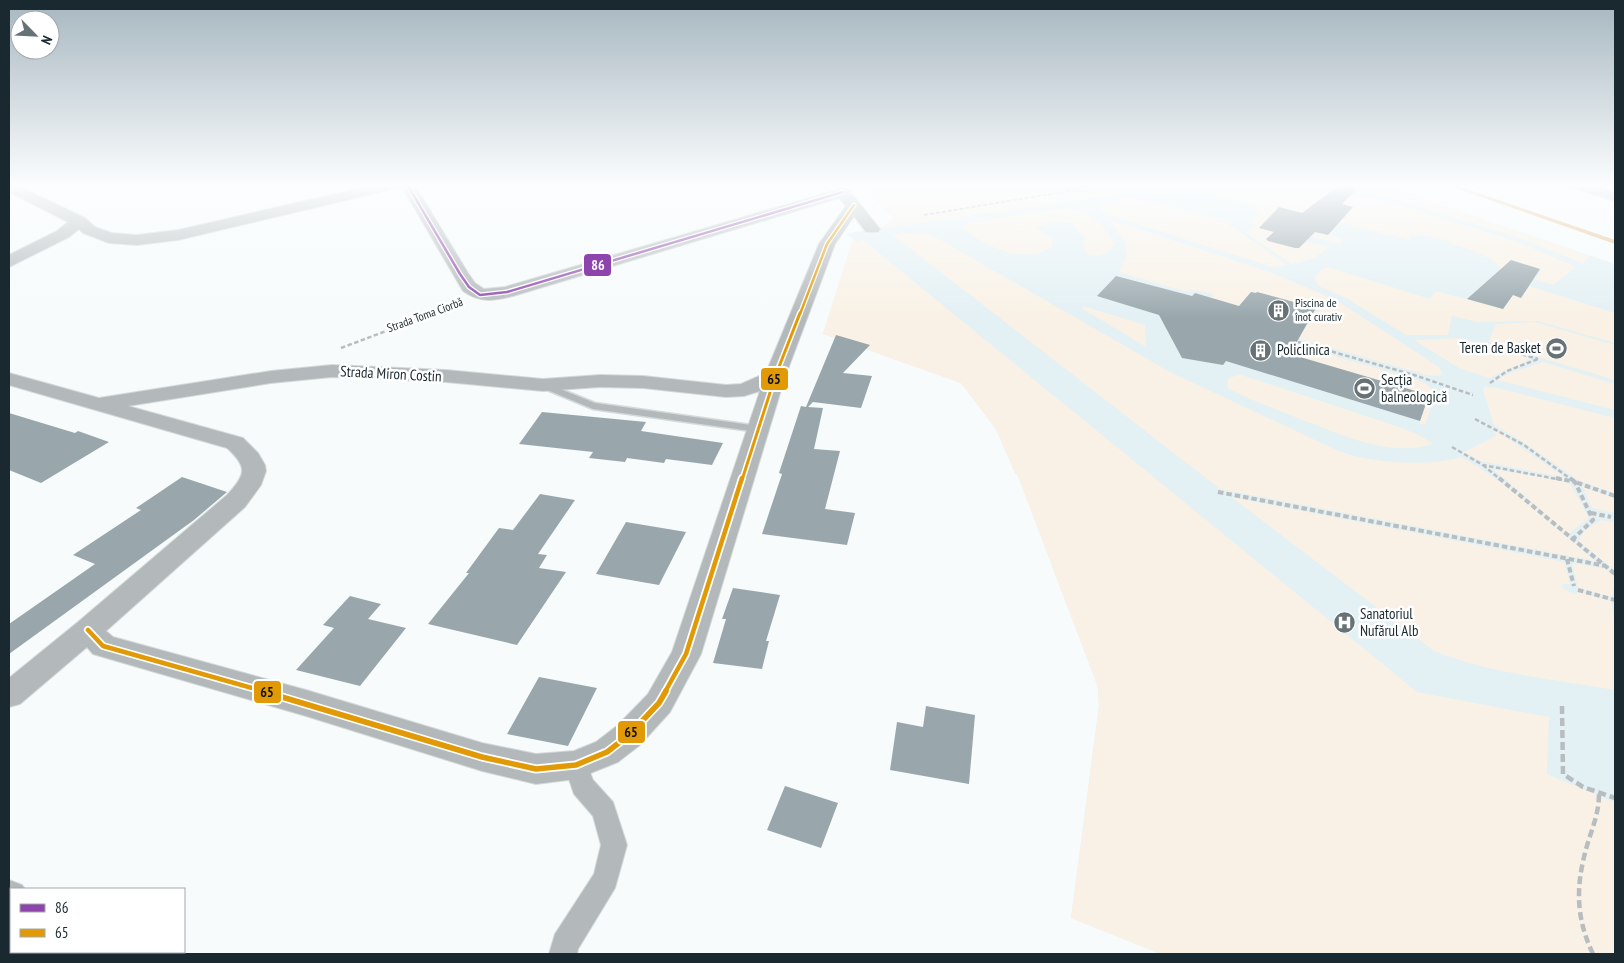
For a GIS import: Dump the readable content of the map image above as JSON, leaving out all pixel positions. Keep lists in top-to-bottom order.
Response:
{
  "streets": {
    "street": ["Strada Toma Ciorbă", "Strada Miron Costin"]
  },
  "places": {
    "building": ["Piscina de înot curativ", "Policlinica"],
    "sports": ["Teren de Basket", "Secția balneologică"],
    "hospital": ["Sanatoriul Nufărul Alb"]
  },
  "lines": ["transit line 86", "transit line 65"],
  "legend": ["86", "65"],
  "north": "bottom right"
}
